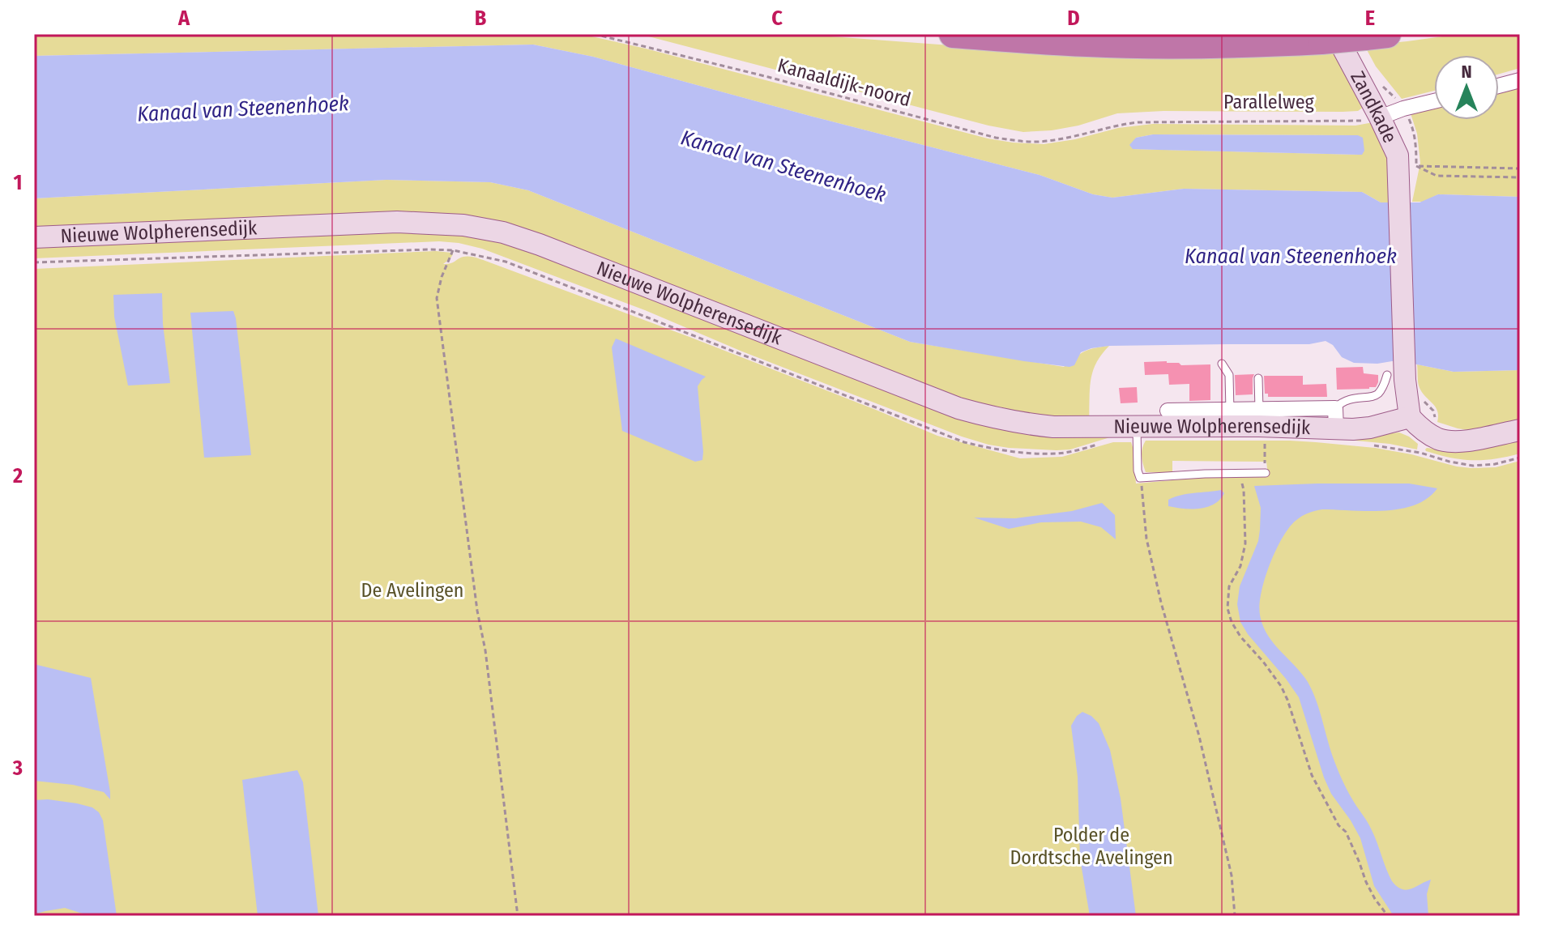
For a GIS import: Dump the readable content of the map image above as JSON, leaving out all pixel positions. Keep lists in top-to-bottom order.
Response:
{
  "streets": {
    "street": ["Zandkade", "Nieuwe Wolpherensedijk"],
    "path": ["Kanaaldijk-noord", "Parallelweg"]
  },
  "crossings": [
    ["Kanaaldijk-noord", "Parallelweg"],
    ["Parallelweg", "Zandkade"],
    ["Zandkade", "Nieuwe Wolpherensedijk"]
  ],
  "water": ["Kanaal van Steenenhoek"],
  "parks": ["De Avelingen", "Polder de Dordtsche Avelingen"],
  "north": "top",
  "grid": {
    "columns": [
      "A",
      "B",
      "C",
      "D",
      "E"
    ],
    "rows": ["1", "2", "3"]
  }
}
